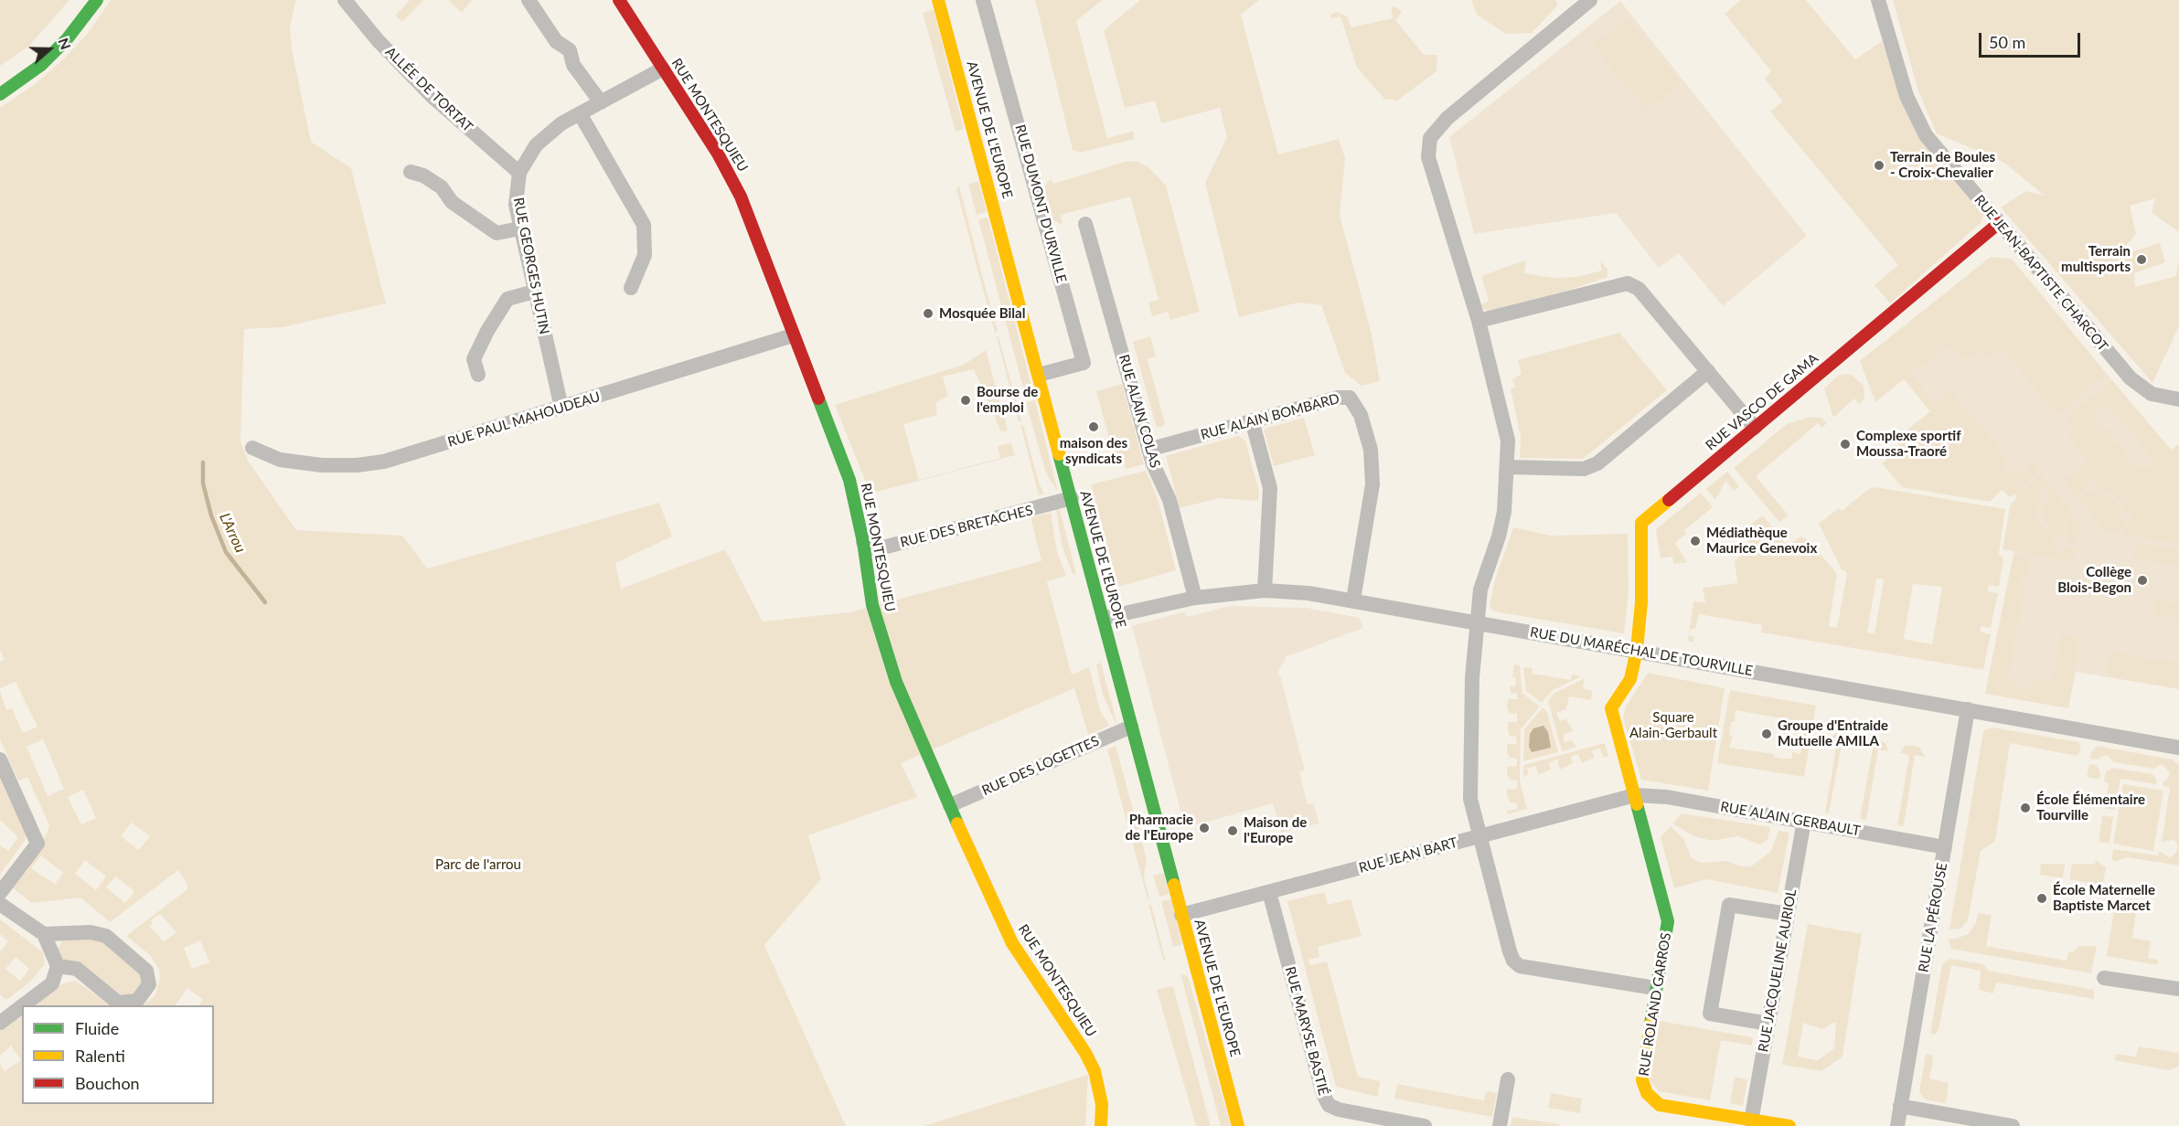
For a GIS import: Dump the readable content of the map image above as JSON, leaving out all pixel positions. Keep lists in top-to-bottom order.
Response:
{
  "streets": {
    "street": [
      "ALLÉE DE TORTAT",
      "RUE MONTESQUIEU",
      "AVENUE DE L'EUROPE",
      "RUE DUMONT D'URVILLE",
      "RUE GEORGES HUTIN",
      "RUE JEAN-BAPTISTE CHARCOT",
      "RUE VASCO DE GAMA",
      "RUE ALAIN COLAS",
      "RUE ALAIN BOMBARD",
      "RUE PAUL MAHOUDEAU",
      "RUE DES BRETACHES",
      "RUE DU MARÉCHAL DE TOURVILLE",
      "RUE DES LOGETTES",
      "RUE ALAIN GERBAULT",
      "RUE JEAN BART",
      "RUE LA PÉROUSE",
      "RUE JACQUELINE AURIOL",
      "RUE ROLAND GARROS",
      "RUE MARYSE BASTIÉ"
    ]
  },
  "crossings": [
    ["ALLÉE DE TORTAT", "RUE GEORGES HUTIN"],
    ["RUE MONTESQUIEU", "RUE GEORGES HUTIN"],
    ["RUE MONTESQUIEU", "RUE PAUL MAHOUDEAU"],
    ["RUE MONTESQUIEU", "RUE DES BRETACHES"],
    ["RUE MONTESQUIEU", "RUE DES LOGETTES"],
    ["AVENUE DE L'EUROPE", "RUE DUMONT D'URVILLE"],
    ["AVENUE DE L'EUROPE", "RUE DES BRETACHES"],
    ["AVENUE DE L'EUROPE", "RUE DU MARÉCHAL DE TOURVILLE"],
    ["AVENUE DE L'EUROPE", "RUE DES LOGETTES"],
    ["AVENUE DE L'EUROPE", "RUE JEAN BART"],
    ["RUE GEORGES HUTIN", "RUE PAUL MAHOUDEAU"],
    ["RUE JEAN-BAPTISTE CHARCOT", "RUE VASCO DE GAMA"],
    ["RUE VASCO DE GAMA", "RUE DU MARÉCHAL DE TOURVILLE"],
    ["RUE VASCO DE GAMA", "RUE ROLAND GARROS"],
    ["RUE ALAIN COLAS", "RUE ALAIN BOMBARD"],
    ["RUE ALAIN COLAS", "RUE DU MARÉCHAL DE TOURVILLE"],
    ["RUE ALAIN BOMBARD", "RUE DU MARÉCHAL DE TOURVILLE"],
    ["RUE DU MARÉCHAL DE TOURVILLE", "RUE LA PÉROUSE"],
    ["RUE DU MARÉCHAL DE TOURVILLE", "RUE ROLAND GARROS"],
    ["RUE ALAIN GERBAULT", "RUE JEAN BART"],
    ["RUE ALAIN GERBAULT", "RUE LA PÉROUSE"],
    ["RUE ALAIN GERBAULT", "RUE JACQUELINE AURIOL"],
    ["RUE ALAIN GERBAULT", "RUE ROLAND GARROS"],
    ["RUE JEAN BART", "RUE ROLAND GARROS"],
    ["RUE JEAN BART", "RUE MARYSE BASTIÉ"],
    ["RUE JACQUELINE AURIOL", "RUE ROLAND GARROS"]
  ],
  "water": ["L'Arrou"],
  "parks": ["Square Alain-Gerbault", "Parc de l'arrou"],
  "places": [
    "Terrain de Boules - Croix-Chevalier",
    "Terrain multisports",
    "Mosquée Bilal",
    "Bourse de l'emploi",
    "maison des syndicats",
    "Complexe sportif Moussa-Traoré",
    "Médiathèque Maurice Genevoix",
    "Collège Blois-Begon",
    "Groupe d'Entraide Mutuelle AMILA",
    "École Élémentaire Tourville",
    "Pharmacie de l'Europe",
    "Maison de l'Europe",
    "École Maternelle Baptiste Marcet"
  ],
  "legend": ["Fluide", "Ralenti", "Bouchon"],
  "scale_bar": "50 m",
  "north": "right"
}
